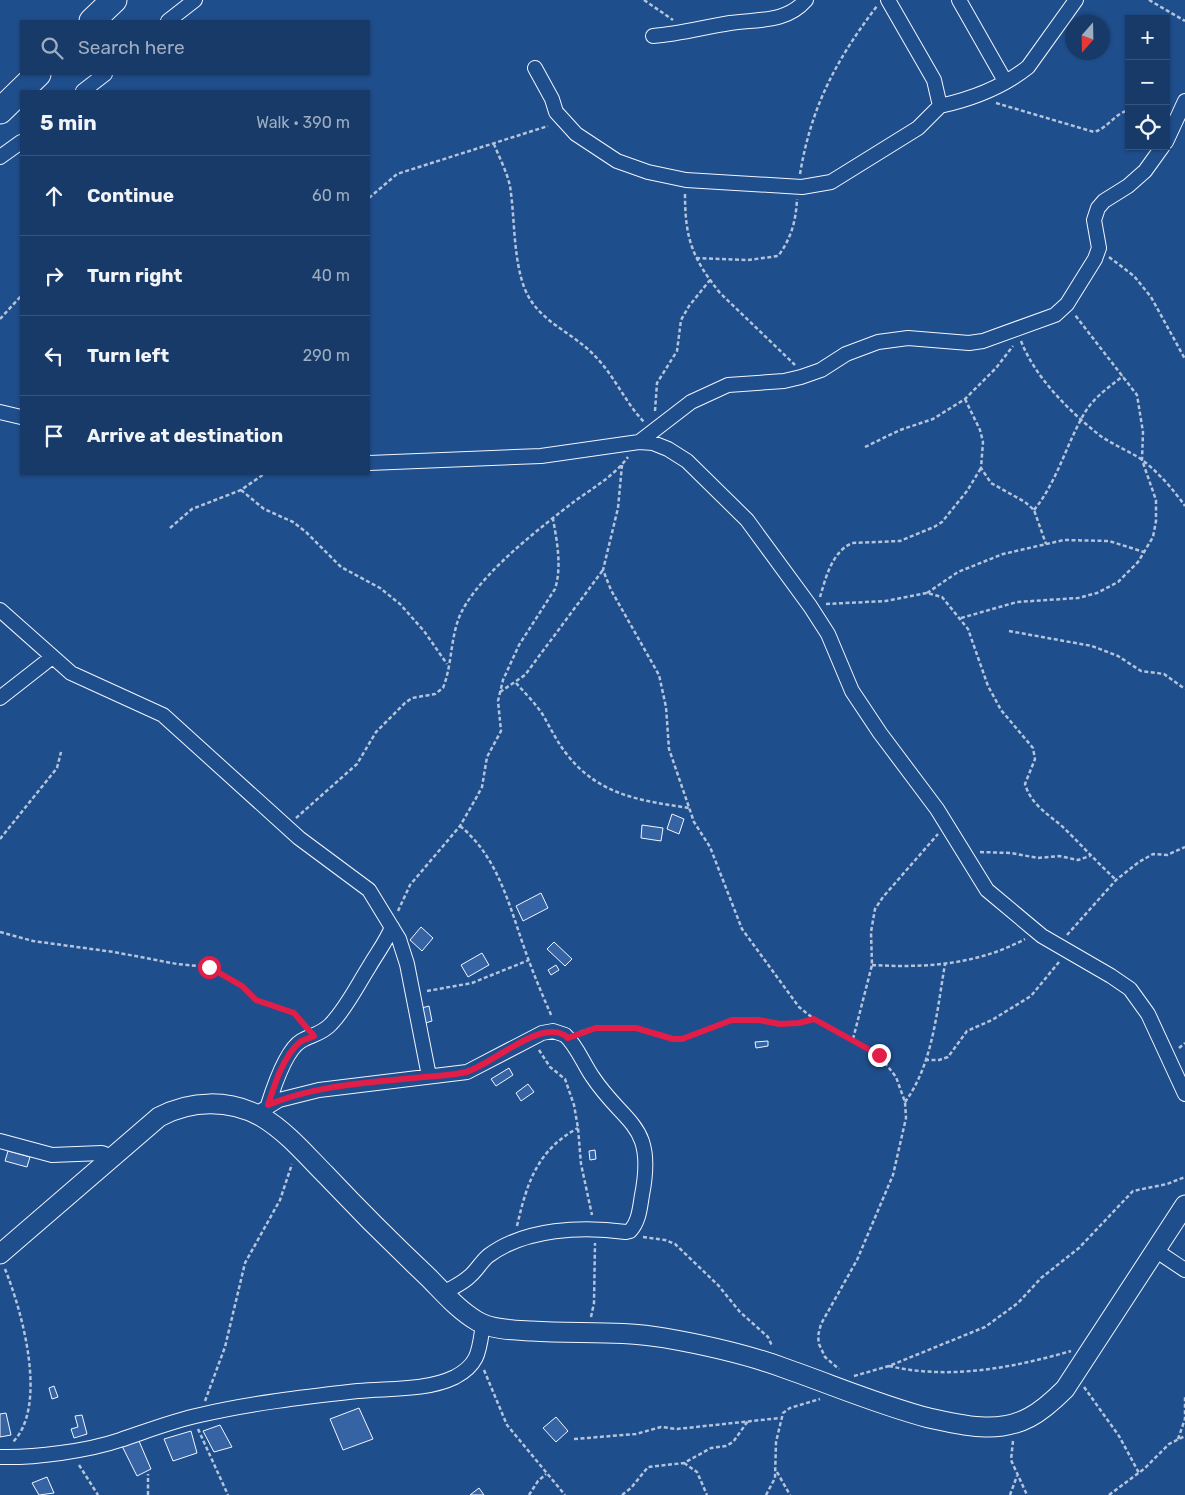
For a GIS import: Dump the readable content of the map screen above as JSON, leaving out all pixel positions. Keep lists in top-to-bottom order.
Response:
{
  "north": "bottom",
  "page": {
    "map_buttons": ["+", "−"],
    "search": "Search here",
    "heading": ["5 min", "Walk · 390 m"],
    "list": [
      ["Continue", "60 m"],
      ["Turn right", "40 m"],
      ["Turn left", "290 m"],
      "Arrive at destination"
    ]
  }
}
